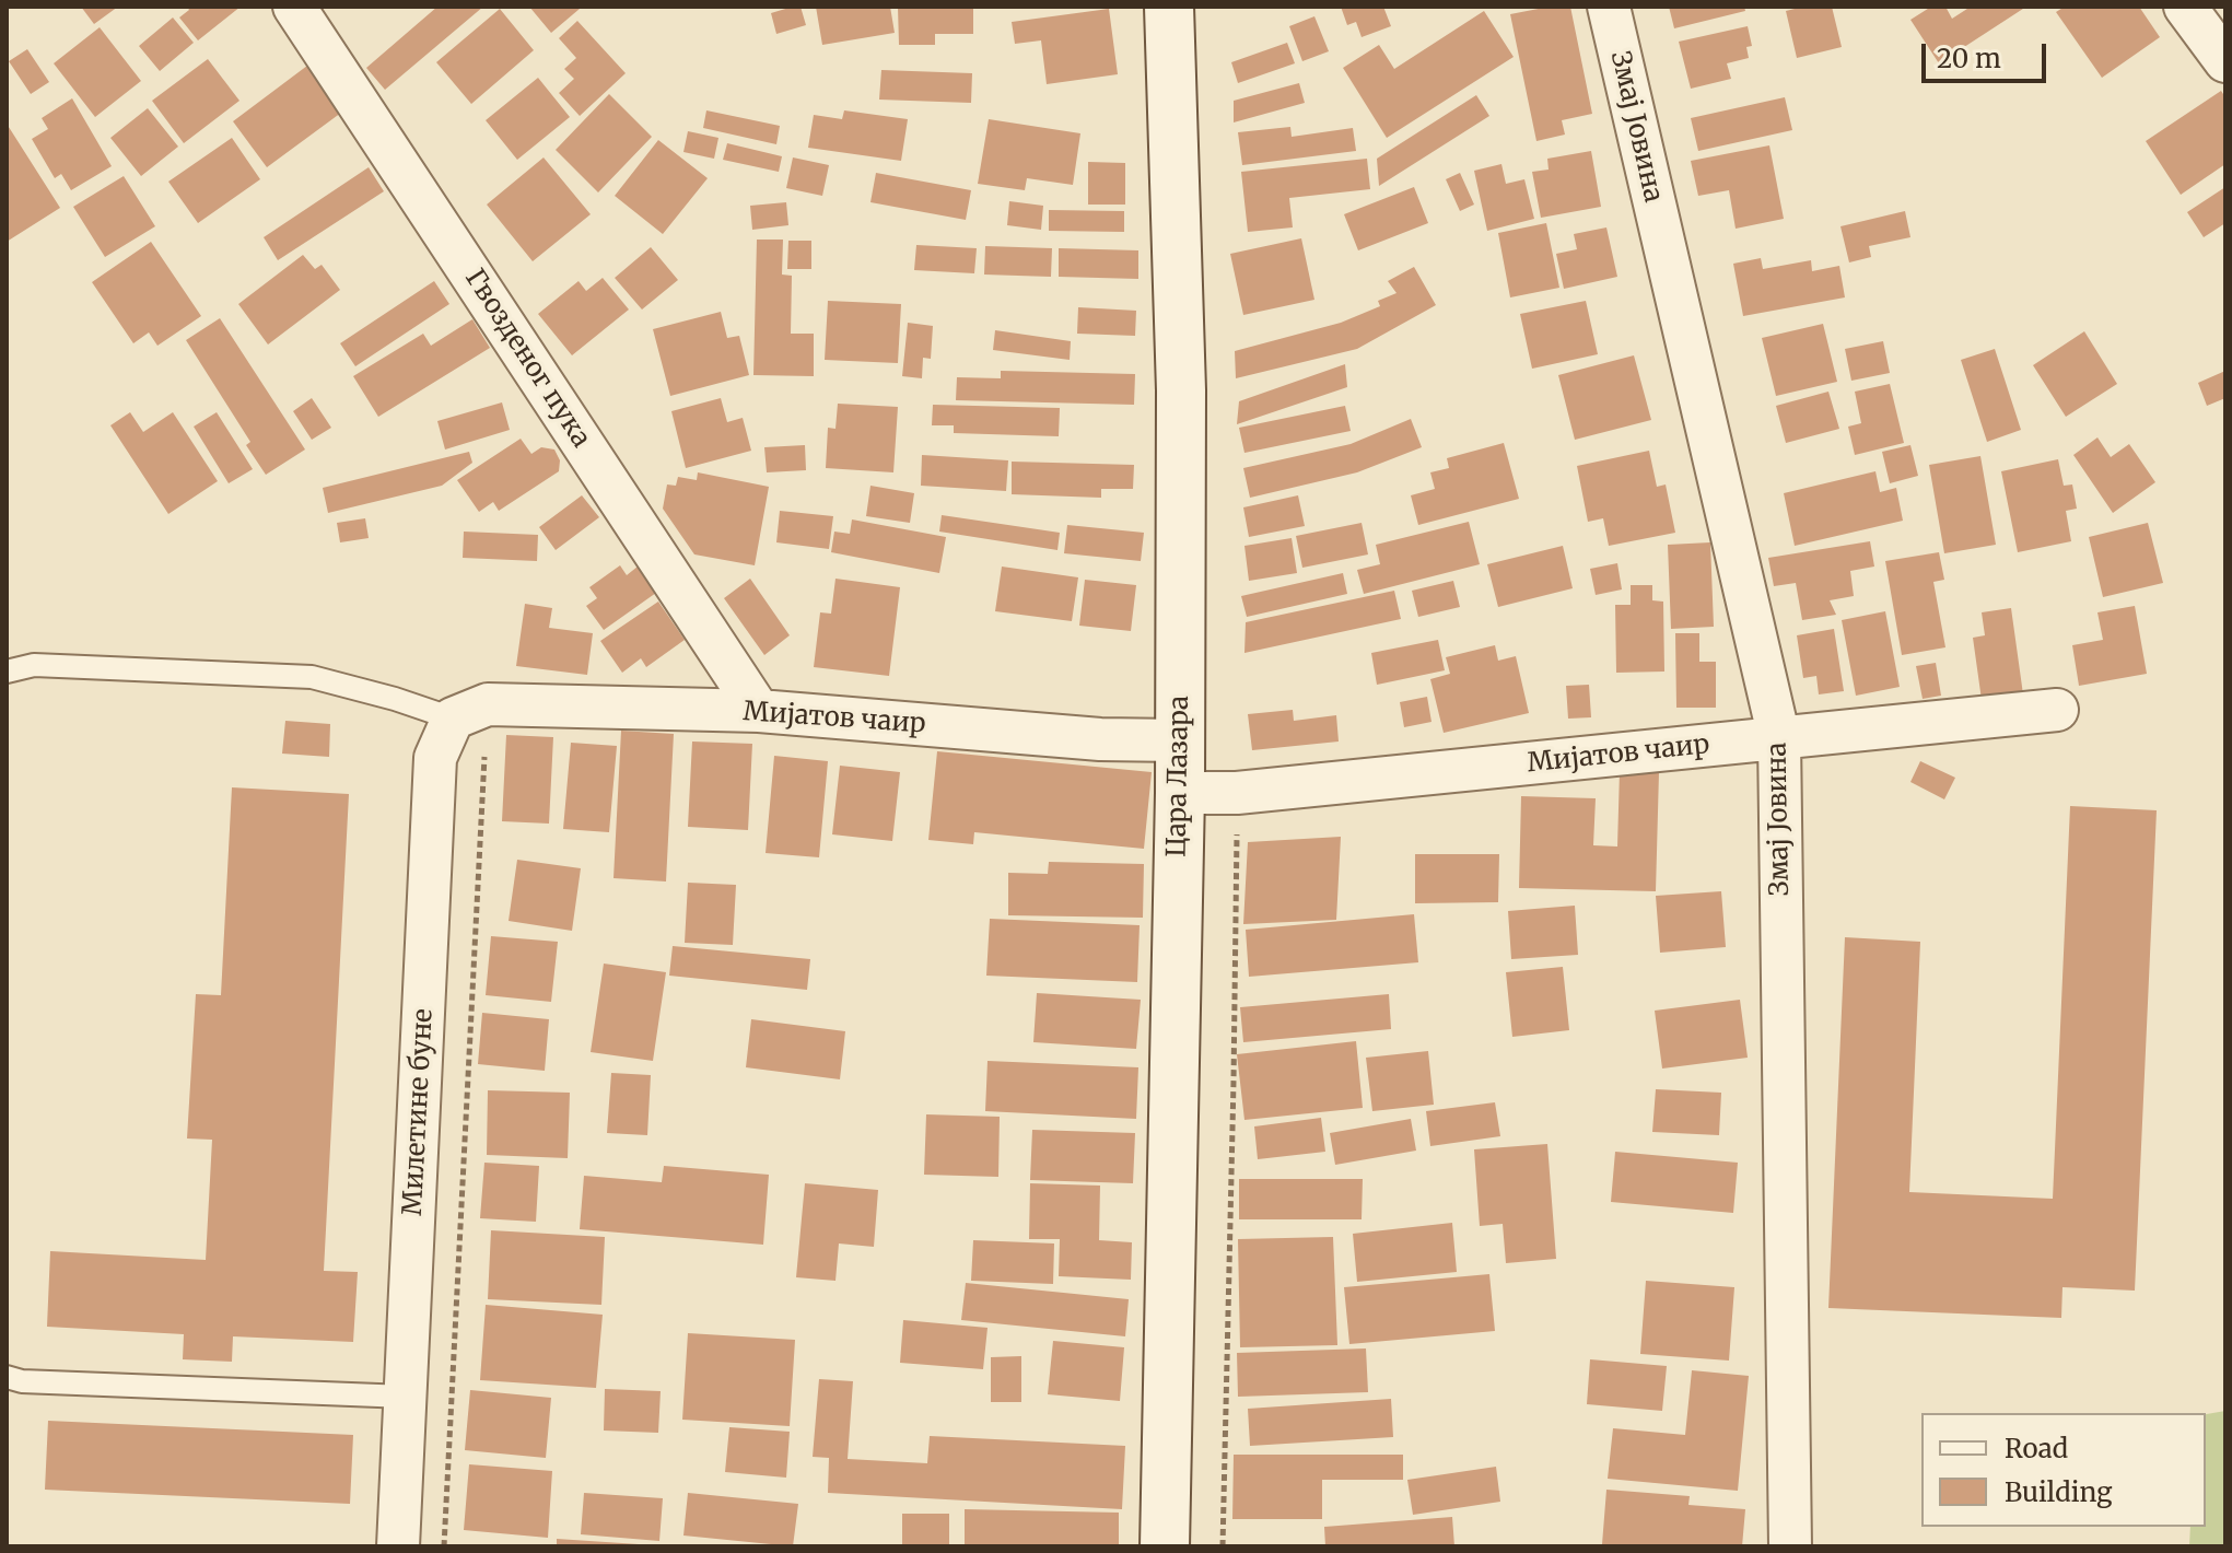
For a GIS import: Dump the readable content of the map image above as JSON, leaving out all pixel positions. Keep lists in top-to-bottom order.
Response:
{
  "streets": {
    "main road": ["Цара Лазара"],
    "street": [
      "Змај Јовина",
      "Гвозденог пука",
      "Мијатов чаир",
      "Милетине буне"
    ]
  },
  "crossings": [
    ["Змај Јовина", "Мијатов чаир"],
    ["Гвозденог пука", "Мијатов чаир"],
    ["Мијатов чаир", "Цара Лазара"],
    ["Мијатов чаир", "Милетине буне"]
  ],
  "legend": ["Road", "Building"],
  "scale_bar": "20 m"
}
